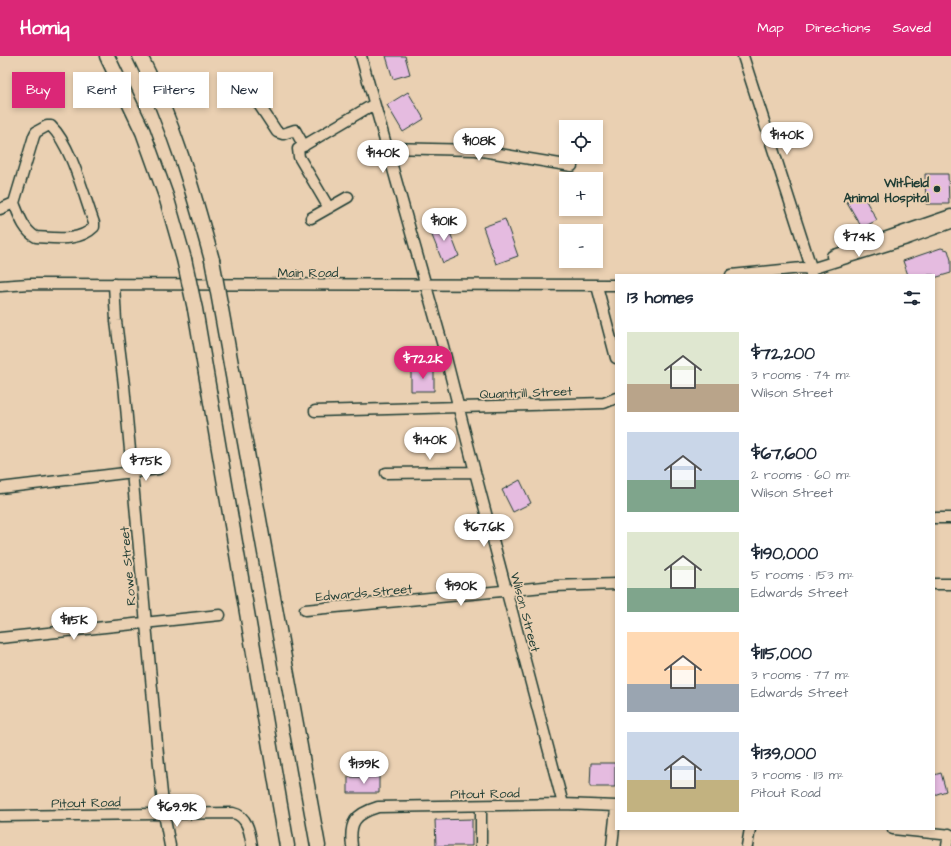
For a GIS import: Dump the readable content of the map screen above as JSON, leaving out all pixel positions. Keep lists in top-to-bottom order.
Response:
{
  "streets": {
    "street": [
      "Main Road",
      "Quantrill Street",
      "Rowe Street",
      "Edwards Street",
      "Wilson Street",
      "Pitout Road"
    ]
  },
  "crossings": [
    ["Main Road", "Rowe Street"],
    ["Main Road", "Wilson Street"],
    ["Quantrill Street", "Wilson Street"],
    ["Rowe Street", "Pitout Road"],
    ["Edwards Street", "Wilson Street"],
    ["Wilson Street", "Pitout Road"]
  ],
  "places": ["Witfield Animal Hospital"],
  "page": {
    "header": "Homiq",
    "nav": ["Map", "Directions", "Saved"],
    "chip": [
      "Buy",
      "Rent",
      "Filters",
      "New"
    ],
    "map_buttons": ["+", "−"],
    "price": [
      "$140K",
      "$108K",
      "$140K",
      "$101K",
      "$74K",
      "$72.2K",
      "$140K",
      "$75K",
      "$67.6K",
      "$190K",
      "$115K",
      "$139K",
      "$69.9K"
    ],
    "heading": "13 homes",
    "list": [
      {
        "name": "$72,200",
        "note": "3 rooms · 74 m² · Wilson Street"
      },
      {
        "name": "$67,600",
        "note": "2 rooms · 60 m² · Wilson Street"
      },
      {
        "name": "$190,000",
        "note": "5 rooms · 153 m² · Edwards Street"
      },
      {
        "name": "$115,000",
        "note": "3 rooms · 77 m² · Edwards Street"
      },
      {
        "name": "$139,000",
        "note": "3 rooms · 113 m² · Pitout Road"
      }
    ]
  }
}
